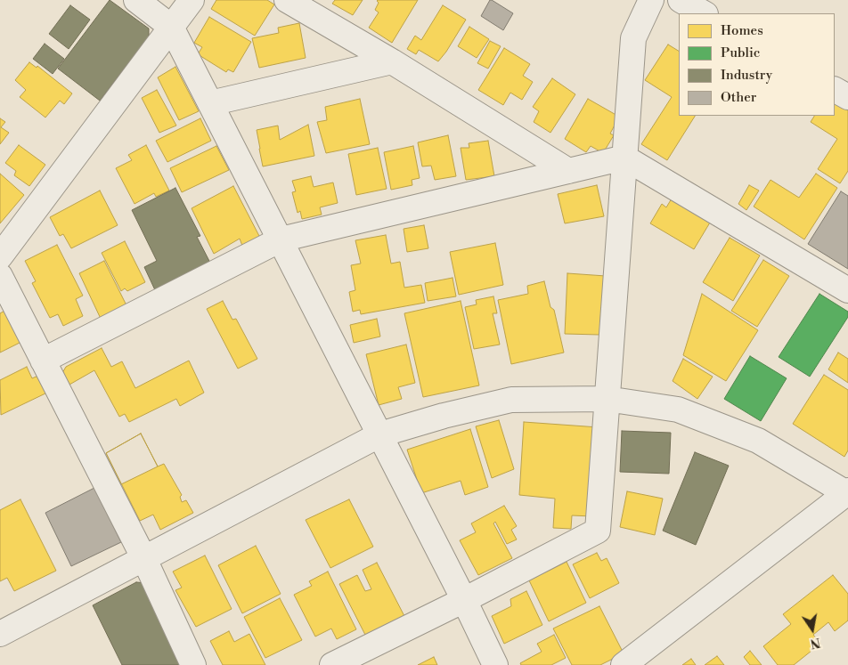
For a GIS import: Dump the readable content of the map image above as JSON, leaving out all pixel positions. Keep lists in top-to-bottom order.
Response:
{
  "legend": [
    "Homes",
    "Public",
    "Industry",
    "Other"
  ],
  "north": "bottom"
}
